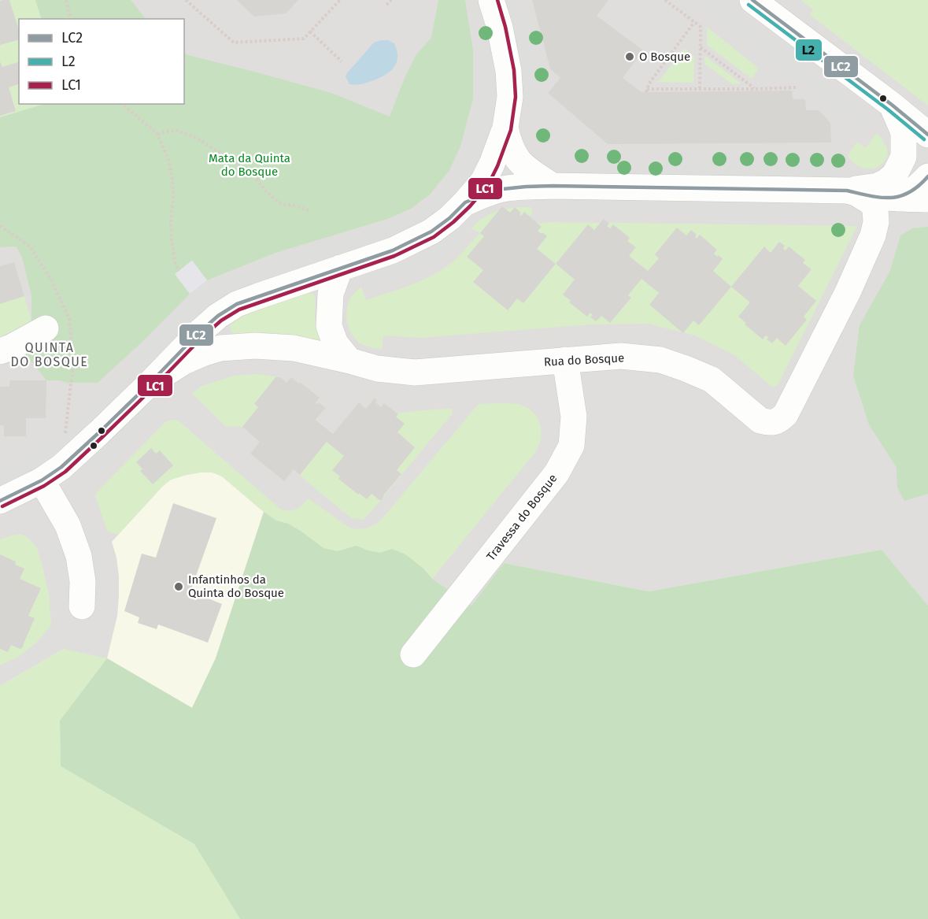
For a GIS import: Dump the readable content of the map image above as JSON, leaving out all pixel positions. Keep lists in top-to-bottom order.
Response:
{
  "streets": {
    "street": ["Rua do Bosque", "Travessa do Bosque"]
  },
  "crossings": [
    ["Rua do Bosque", "Travessa do Bosque"]
  ],
  "districts": ["QUINTA DO BOSQUE"],
  "parks": ["Mata da Quinta do Bosque"],
  "places": ["O Bosque", "Infantinhos da Quinta do Bosque"],
  "lines": ["transit line LC2", "transit line LC1", "transit line L2"],
  "legend": ["LC2", "L2", "LC1"]
}
